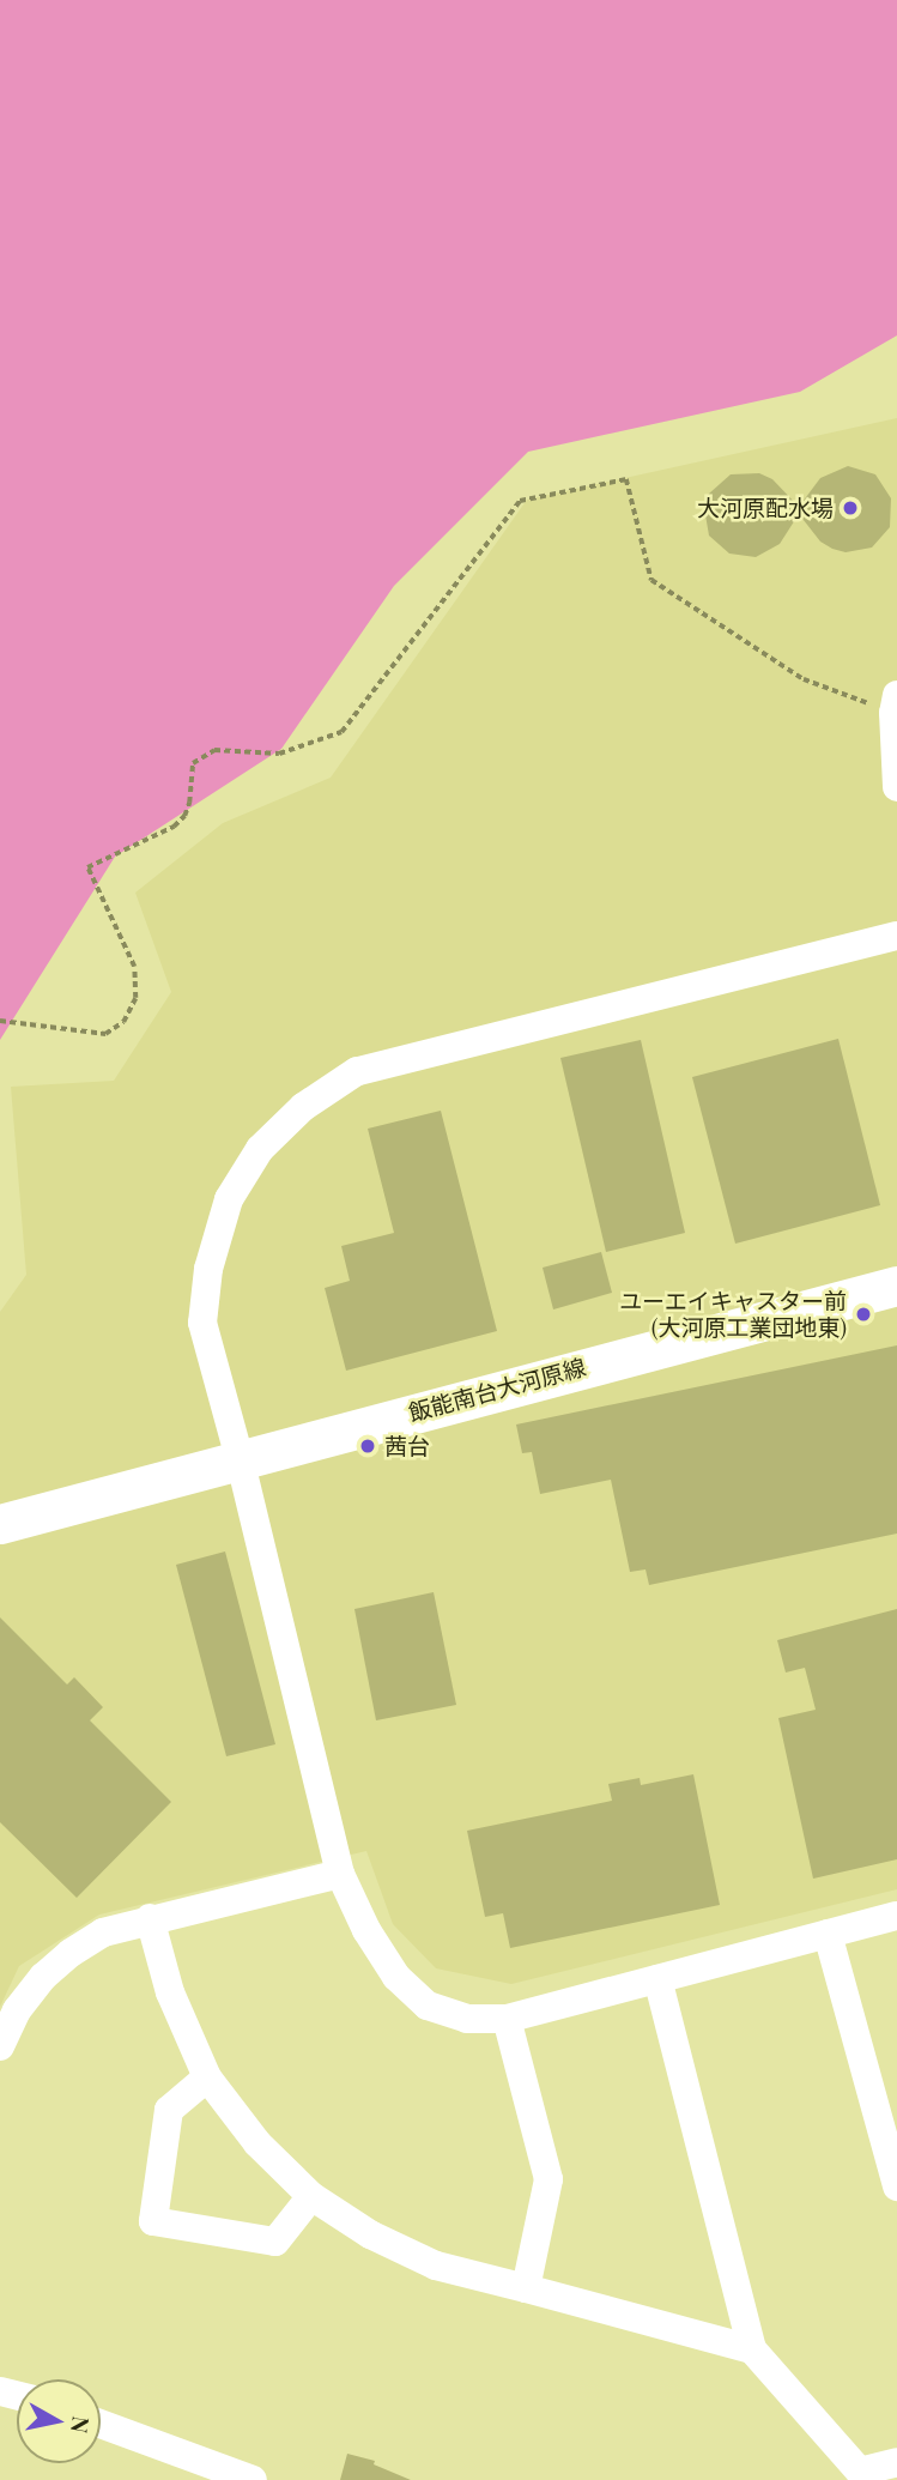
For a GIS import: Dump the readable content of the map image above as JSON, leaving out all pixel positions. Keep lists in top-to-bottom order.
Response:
{
  "streets": {
    "street": ["飯能南台大河原線"]
  },
  "places": ["大河原配水場", "ユーエイキャスター前 (大河原工業団地東)", "茜台"],
  "north": "right"
}
